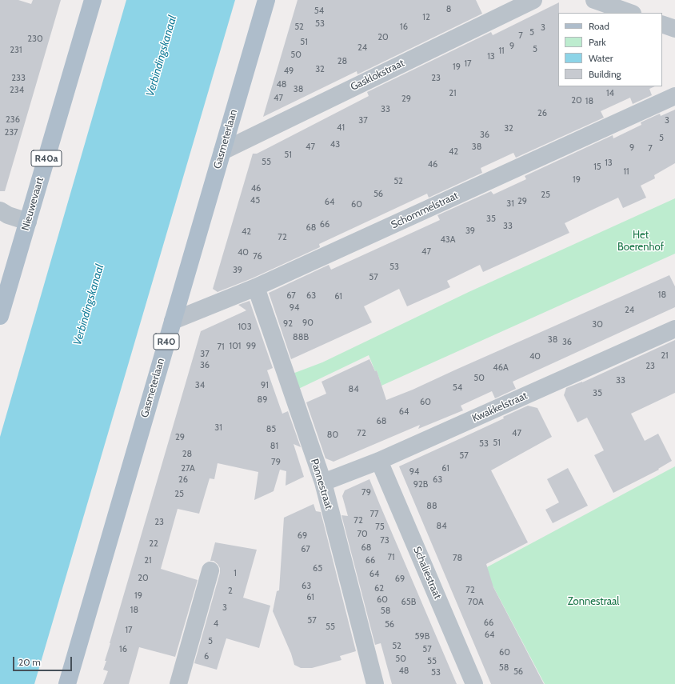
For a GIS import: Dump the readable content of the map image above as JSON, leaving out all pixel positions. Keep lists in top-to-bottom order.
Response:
{
  "streets": {
    "main road": [
      "Gasmeterlaan",
      "R40a",
      "Nieuwevaart",
      "R40"
    ],
    "street": [
      "Gasklokstraat",
      "Schommelstraat",
      "Kwakkelstraat",
      "Pannestraat",
      "Schaliestraat"
    ]
  },
  "crossings": [
    ["Gasklokstraat", "Gasmeterlaan"],
    ["Gasmeterlaan", "Schommelstraat"],
    ["Schommelstraat", "Pannestraat"],
    ["Kwakkelstraat", "Pannestraat"],
    ["Kwakkelstraat", "Schaliestraat"]
  ],
  "water": ["Verbindingskanaal"],
  "parks": ["Het Boerenhof", "Zonnestraal"],
  "house_numbers": [
    "8",
    "54",
    "12",
    "53",
    "52",
    "16",
    "3",
    "5",
    "7",
    "20",
    "230",
    "51",
    "9",
    "24",
    "5",
    "231",
    "11",
    "50",
    "13",
    "28",
    "17",
    "19",
    "32",
    "49",
    "233",
    "23",
    "48",
    "38",
    "234",
    "21",
    "14",
    "47",
    "29",
    "20",
    "18",
    "33",
    "26",
    "236",
    "37",
    "3",
    "41",
    "32",
    "237",
    "36",
    "5",
    "43",
    "47",
    "38",
    "9",
    "7",
    "42",
    "51",
    "55",
    "13",
    "46",
    "15",
    "11",
    "19",
    "52",
    "46",
    "56",
    "25",
    "45",
    "29",
    "64",
    "31",
    "60",
    "35",
    "66",
    "33",
    "68",
    "39",
    "42",
    "72",
    "43A",
    "47",
    "40",
    "76",
    "53",
    "39",
    "57",
    "18",
    "67",
    "63",
    "61",
    "94",
    "24",
    "90",
    "92",
    "30",
    "103",
    "88B",
    "38",
    "36",
    "101",
    "99",
    "71",
    "37",
    "21",
    "40",
    "36",
    "23",
    "46A",
    "50",
    "33",
    "34",
    "91",
    "54",
    "84",
    "35",
    "89",
    "60",
    "64",
    "68",
    "31",
    "85",
    "72",
    "47",
    "80",
    "29",
    "51",
    "53",
    "81",
    "28",
    "57",
    "79",
    "27A",
    "61",
    "94",
    "26",
    "63",
    "92B",
    "79",
    "25",
    "88",
    "77",
    "72",
    "23",
    "84",
    "75",
    "70",
    "69",
    "73",
    "22",
    "68",
    "67",
    "71",
    "78",
    "21",
    "66",
    "65",
    "1",
    "64",
    "20",
    "69",
    "63",
    "62",
    "72",
    "2",
    "19",
    "61",
    "60",
    "65B",
    "70A",
    "3",
    "18",
    "58",
    "57",
    "66",
    "4",
    "56",
    "55",
    "17",
    "64",
    "59B",
    "5",
    "52",
    "16",
    "57",
    "60",
    "6",
    "50",
    "55",
    "58",
    "48",
    "56",
    "53"
  ],
  "legend": [
    "Road",
    "Park",
    "Water",
    "Building"
  ],
  "scale_bar": "20 m"
}
